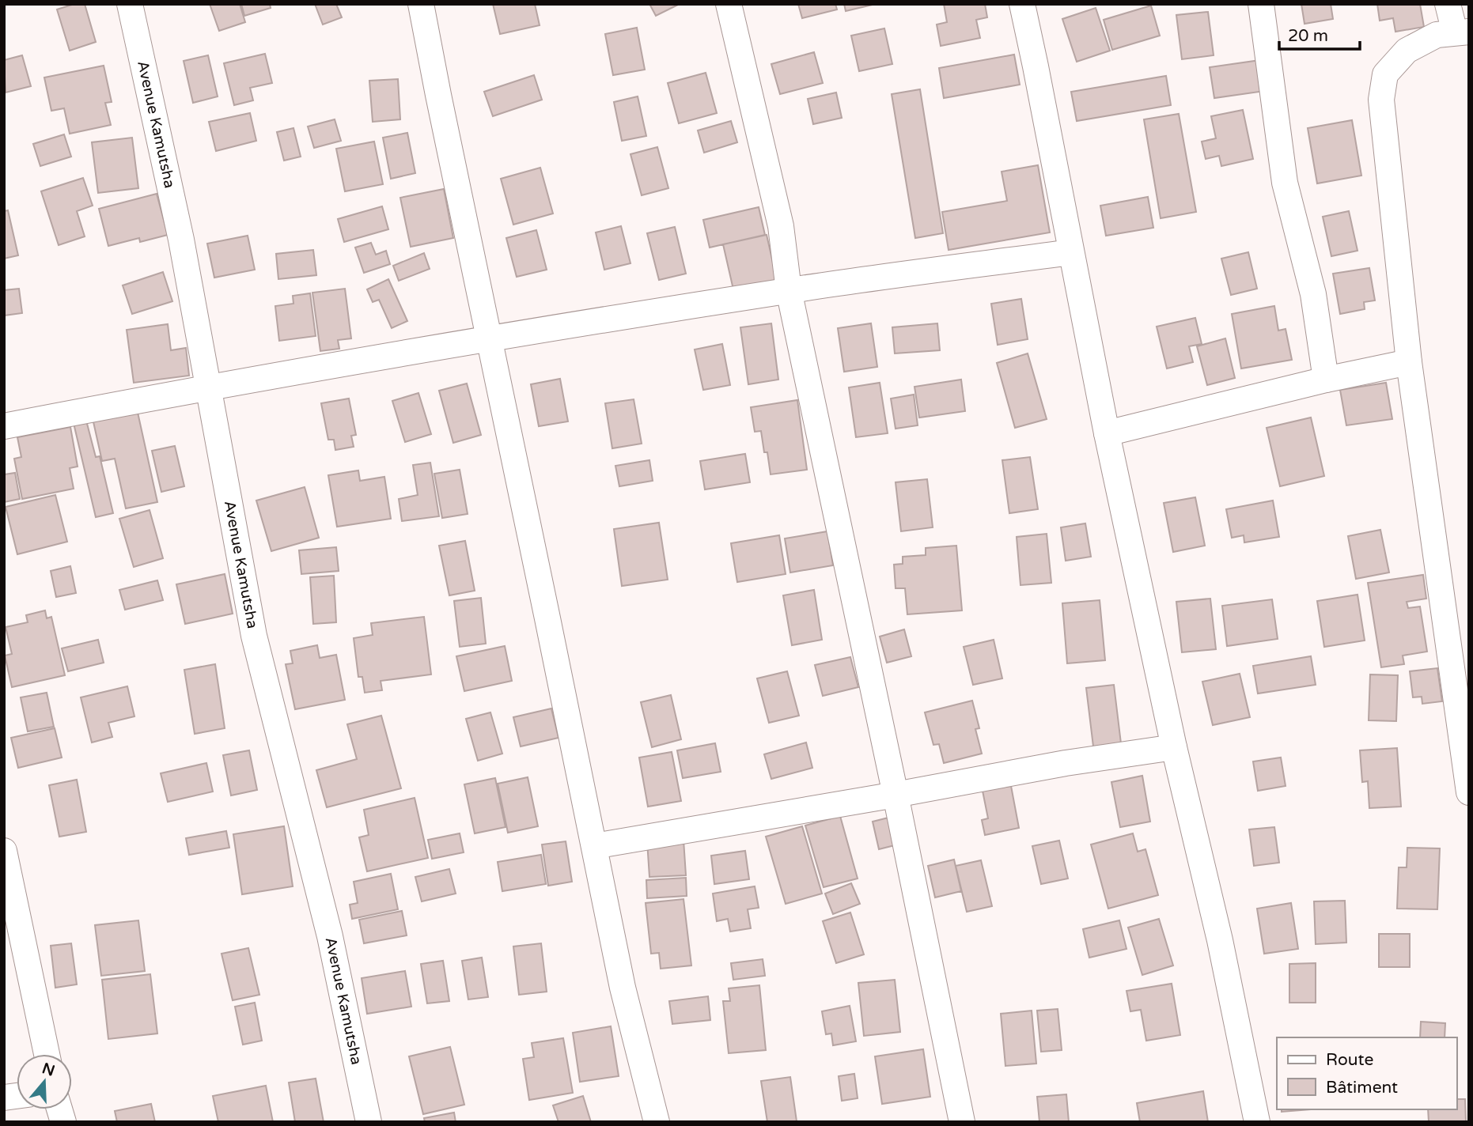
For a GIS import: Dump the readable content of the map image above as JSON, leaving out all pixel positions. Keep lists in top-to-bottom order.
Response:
{
  "streets": {
    "street": ["Avenue Kamutsha"]
  },
  "legend": ["Route", "Bâtiment"],
  "scale_bar": "20 m",
  "north": "top"
}
